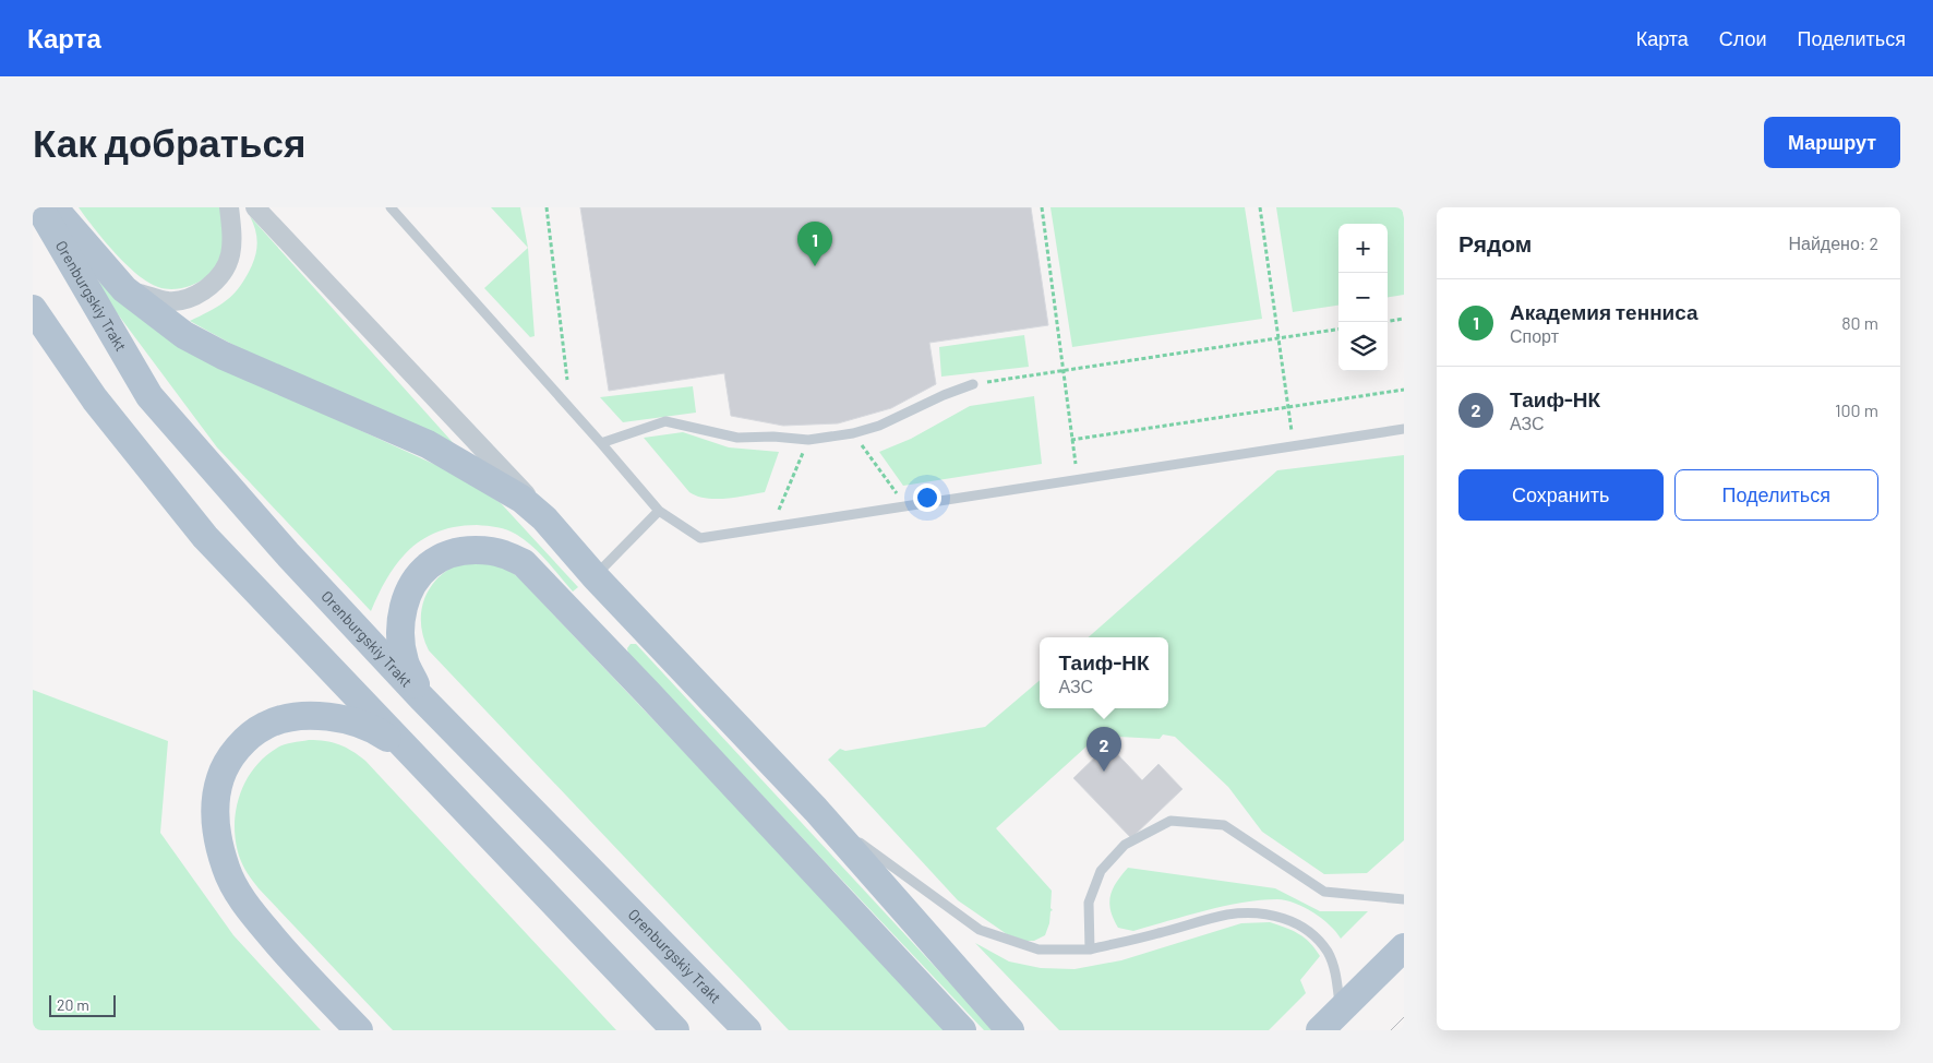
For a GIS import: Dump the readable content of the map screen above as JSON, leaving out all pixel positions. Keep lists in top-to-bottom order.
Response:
{
  "streets": {
    "main road": ["Orenburgskiy Trakt"]
  },
  "scale_bar": "20 m",
  "page": {
    "header": "Карта",
    "nav": ["Карта", "Слои", "Поделиться"],
    "buttons": [
      "Маршрут",
      ["Сохранить", "Поделиться"]
    ],
    "title": "Как добраться",
    "heading": ["Рядом", "Найдено: 2"],
    "pins": ["1", "2"],
    "map_buttons": ["+", "−"],
    "list": [
      {
        "mark": "1",
        "name": "Академия тенниса",
        "note": "Спорт",
        "value": "80 m"
      },
      {
        "mark": "2",
        "name": "Таиф-НК",
        "note": "АЗС",
        "value": "100 m"
      }
    ],
    "popup": ["Таиф-НК", "АЗС"],
    "scale": "20 m"
  }
}
